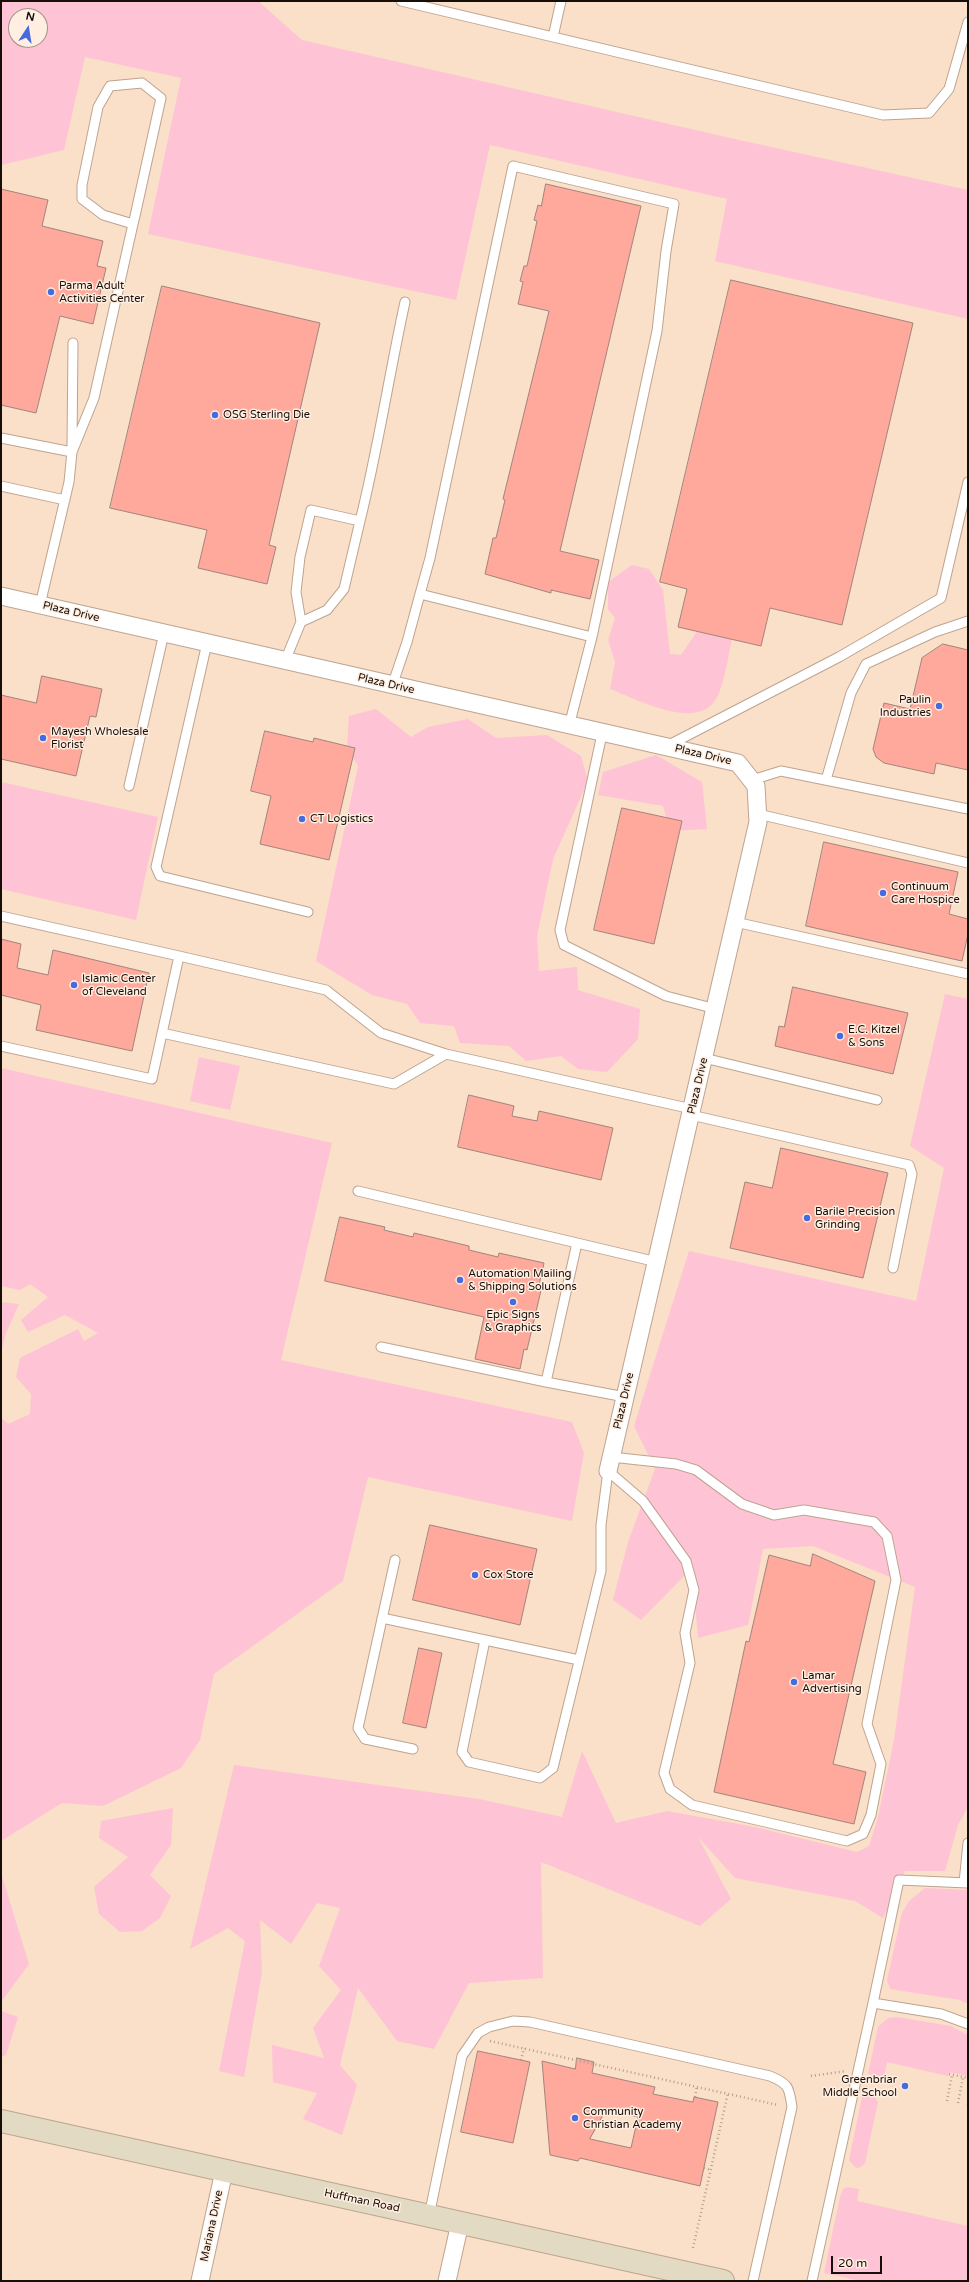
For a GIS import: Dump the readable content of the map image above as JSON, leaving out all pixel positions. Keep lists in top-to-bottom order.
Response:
{
  "streets": {
    "street": ["Plaza Drive", "Huffman Road", "Mariana Drive"]
  },
  "crossings": [
    ["Huffman Road", "Mariana Drive"]
  ],
  "places": [
    "Parma Adult Activities Center",
    "OSG Sterling Die",
    "Paulin Industries",
    "Mayesh Wholesale Florist",
    "CT Logistics",
    "Continuum Care Hospice",
    "Islamic Center of Cleveland",
    "E.C. Kitzel & Sons",
    "Barile Precision Grinding",
    "Automation Mailing & Shipping Solutions",
    "Epic Signs & Graphics",
    "Cox Store",
    "Lamar Advertising",
    "Greenbriar Middle School",
    "Community Christian Academy"
  ],
  "scale_bar": "20 m",
  "north": "top"
}
